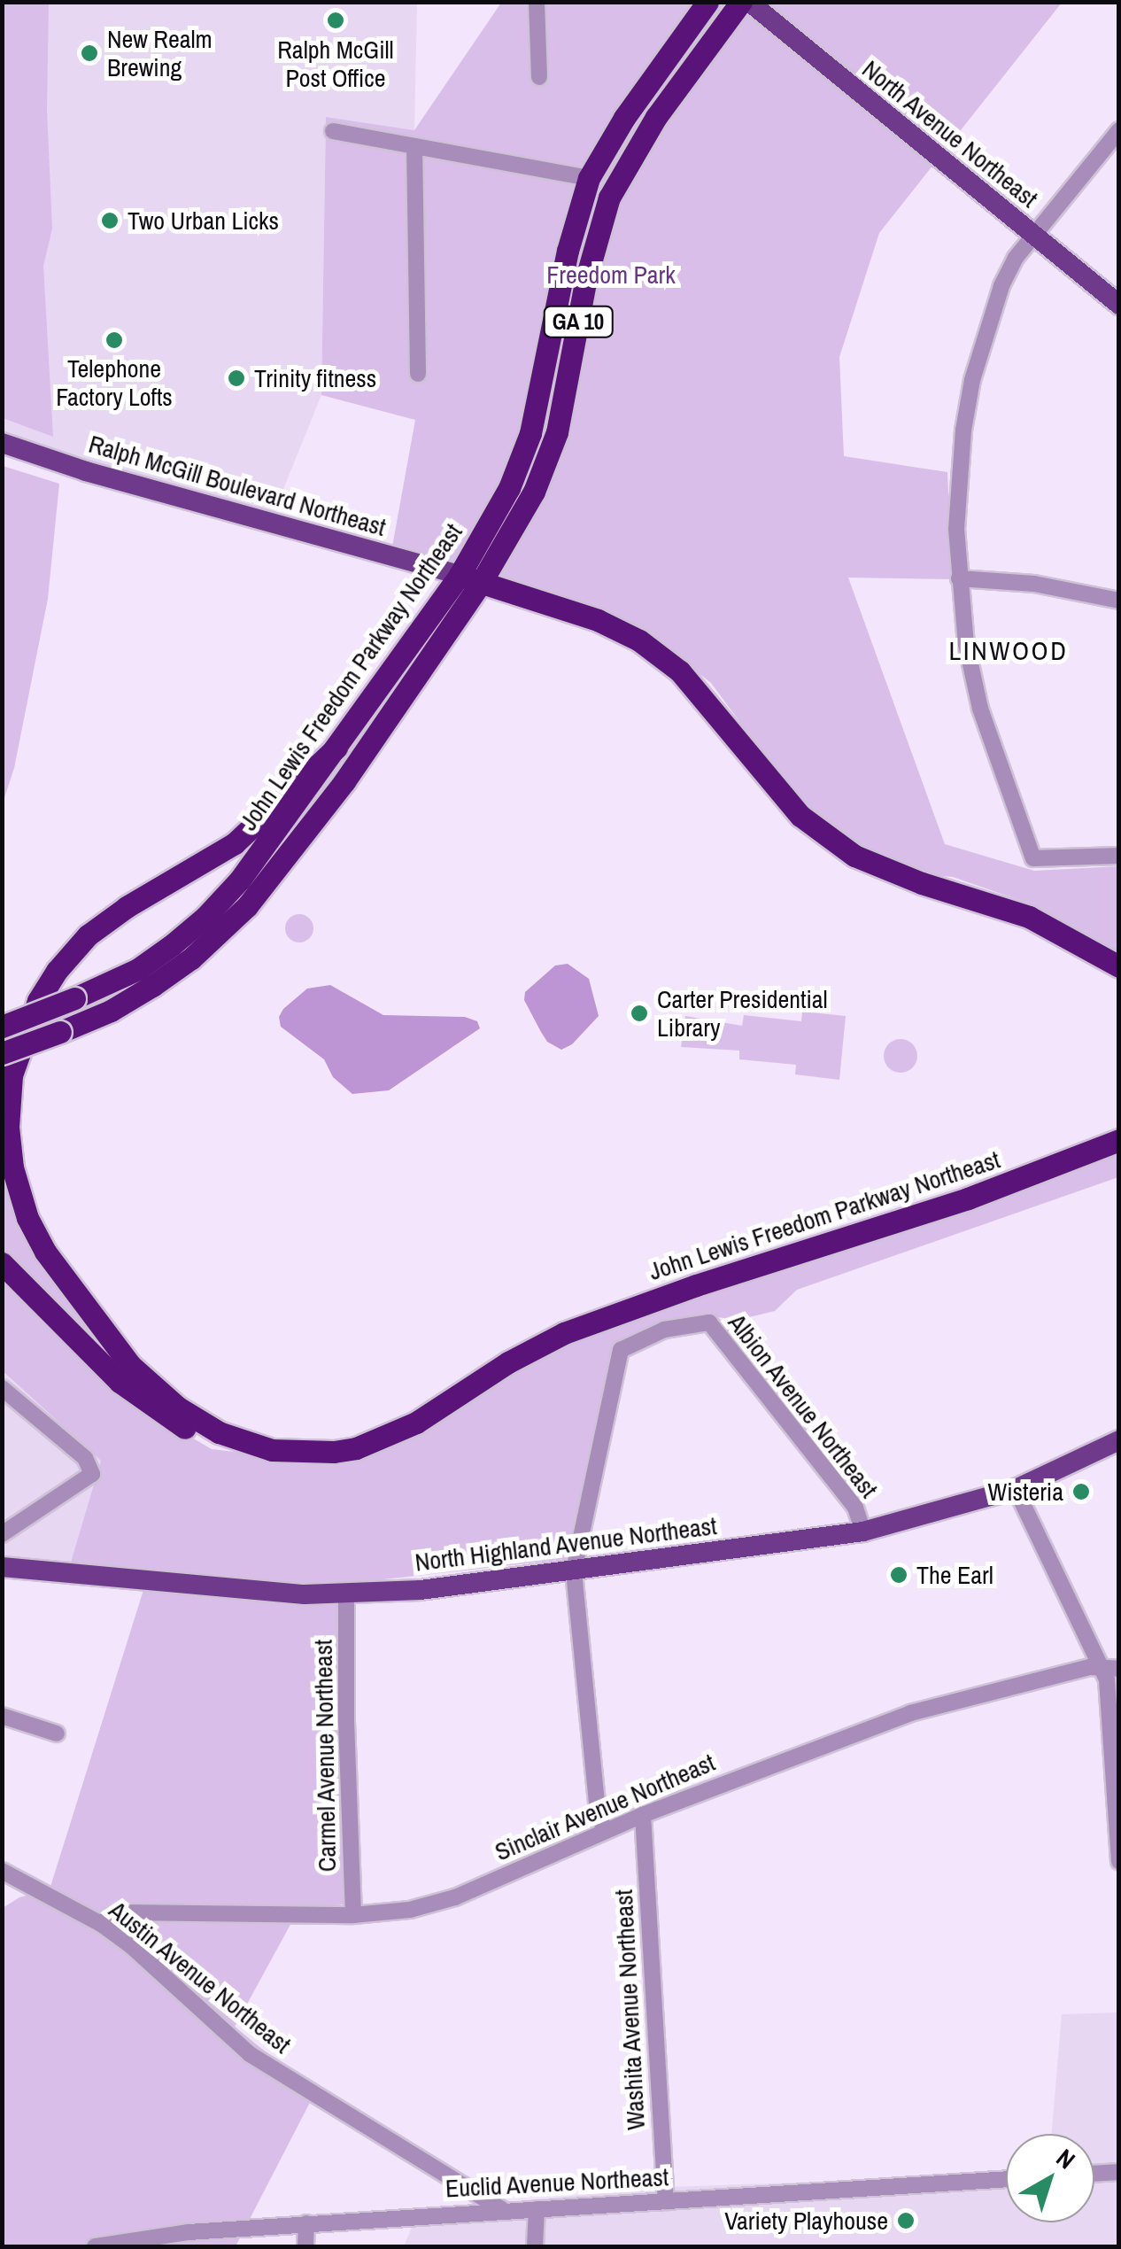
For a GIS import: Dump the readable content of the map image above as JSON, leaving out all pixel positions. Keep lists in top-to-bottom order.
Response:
{
  "streets": {
    "highway": ["GA 10", "John Lewis Freedom Parkway Northeast"],
    "main road": ["North Avenue Northeast", "Ralph McGill Boulevard Northeast", "North Highland Avenue Northeast"],
    "street": [
      "Albion Avenue Northeast",
      "Carmel Avenue Northeast",
      "Sinclair Avenue Northeast",
      "Austin Avenue Northeast",
      "Washita Avenue Northeast",
      "Euclid Avenue Northeast"
    ]
  },
  "crossings": [
    ["Ralph McGill Boulevard Northeast", "John Lewis Freedom Parkway Northeast"],
    ["Albion Avenue Northeast", "North Highland Avenue Northeast"],
    ["North Highland Avenue Northeast", "Carmel Avenue Northeast"],
    ["Carmel Avenue Northeast", "Sinclair Avenue Northeast"],
    ["Sinclair Avenue Northeast", "Austin Avenue Northeast"],
    ["Sinclair Avenue Northeast", "Washita Avenue Northeast"],
    ["Austin Avenue Northeast", "Euclid Avenue Northeast"],
    ["Washita Avenue Northeast", "Euclid Avenue Northeast"]
  ],
  "districts": ["LINWOOD"],
  "parks": ["Freedom Park"],
  "places": [
    "Ralph McGill Post Office",
    "New Realm Brewing",
    "Two Urban Licks",
    "Telephone Factory Lofts",
    "Trinity fitness",
    "Carter Presidential Library",
    "Wisteria",
    "The Earl",
    "Variety Playhouse"
  ],
  "north": "top right"
}
